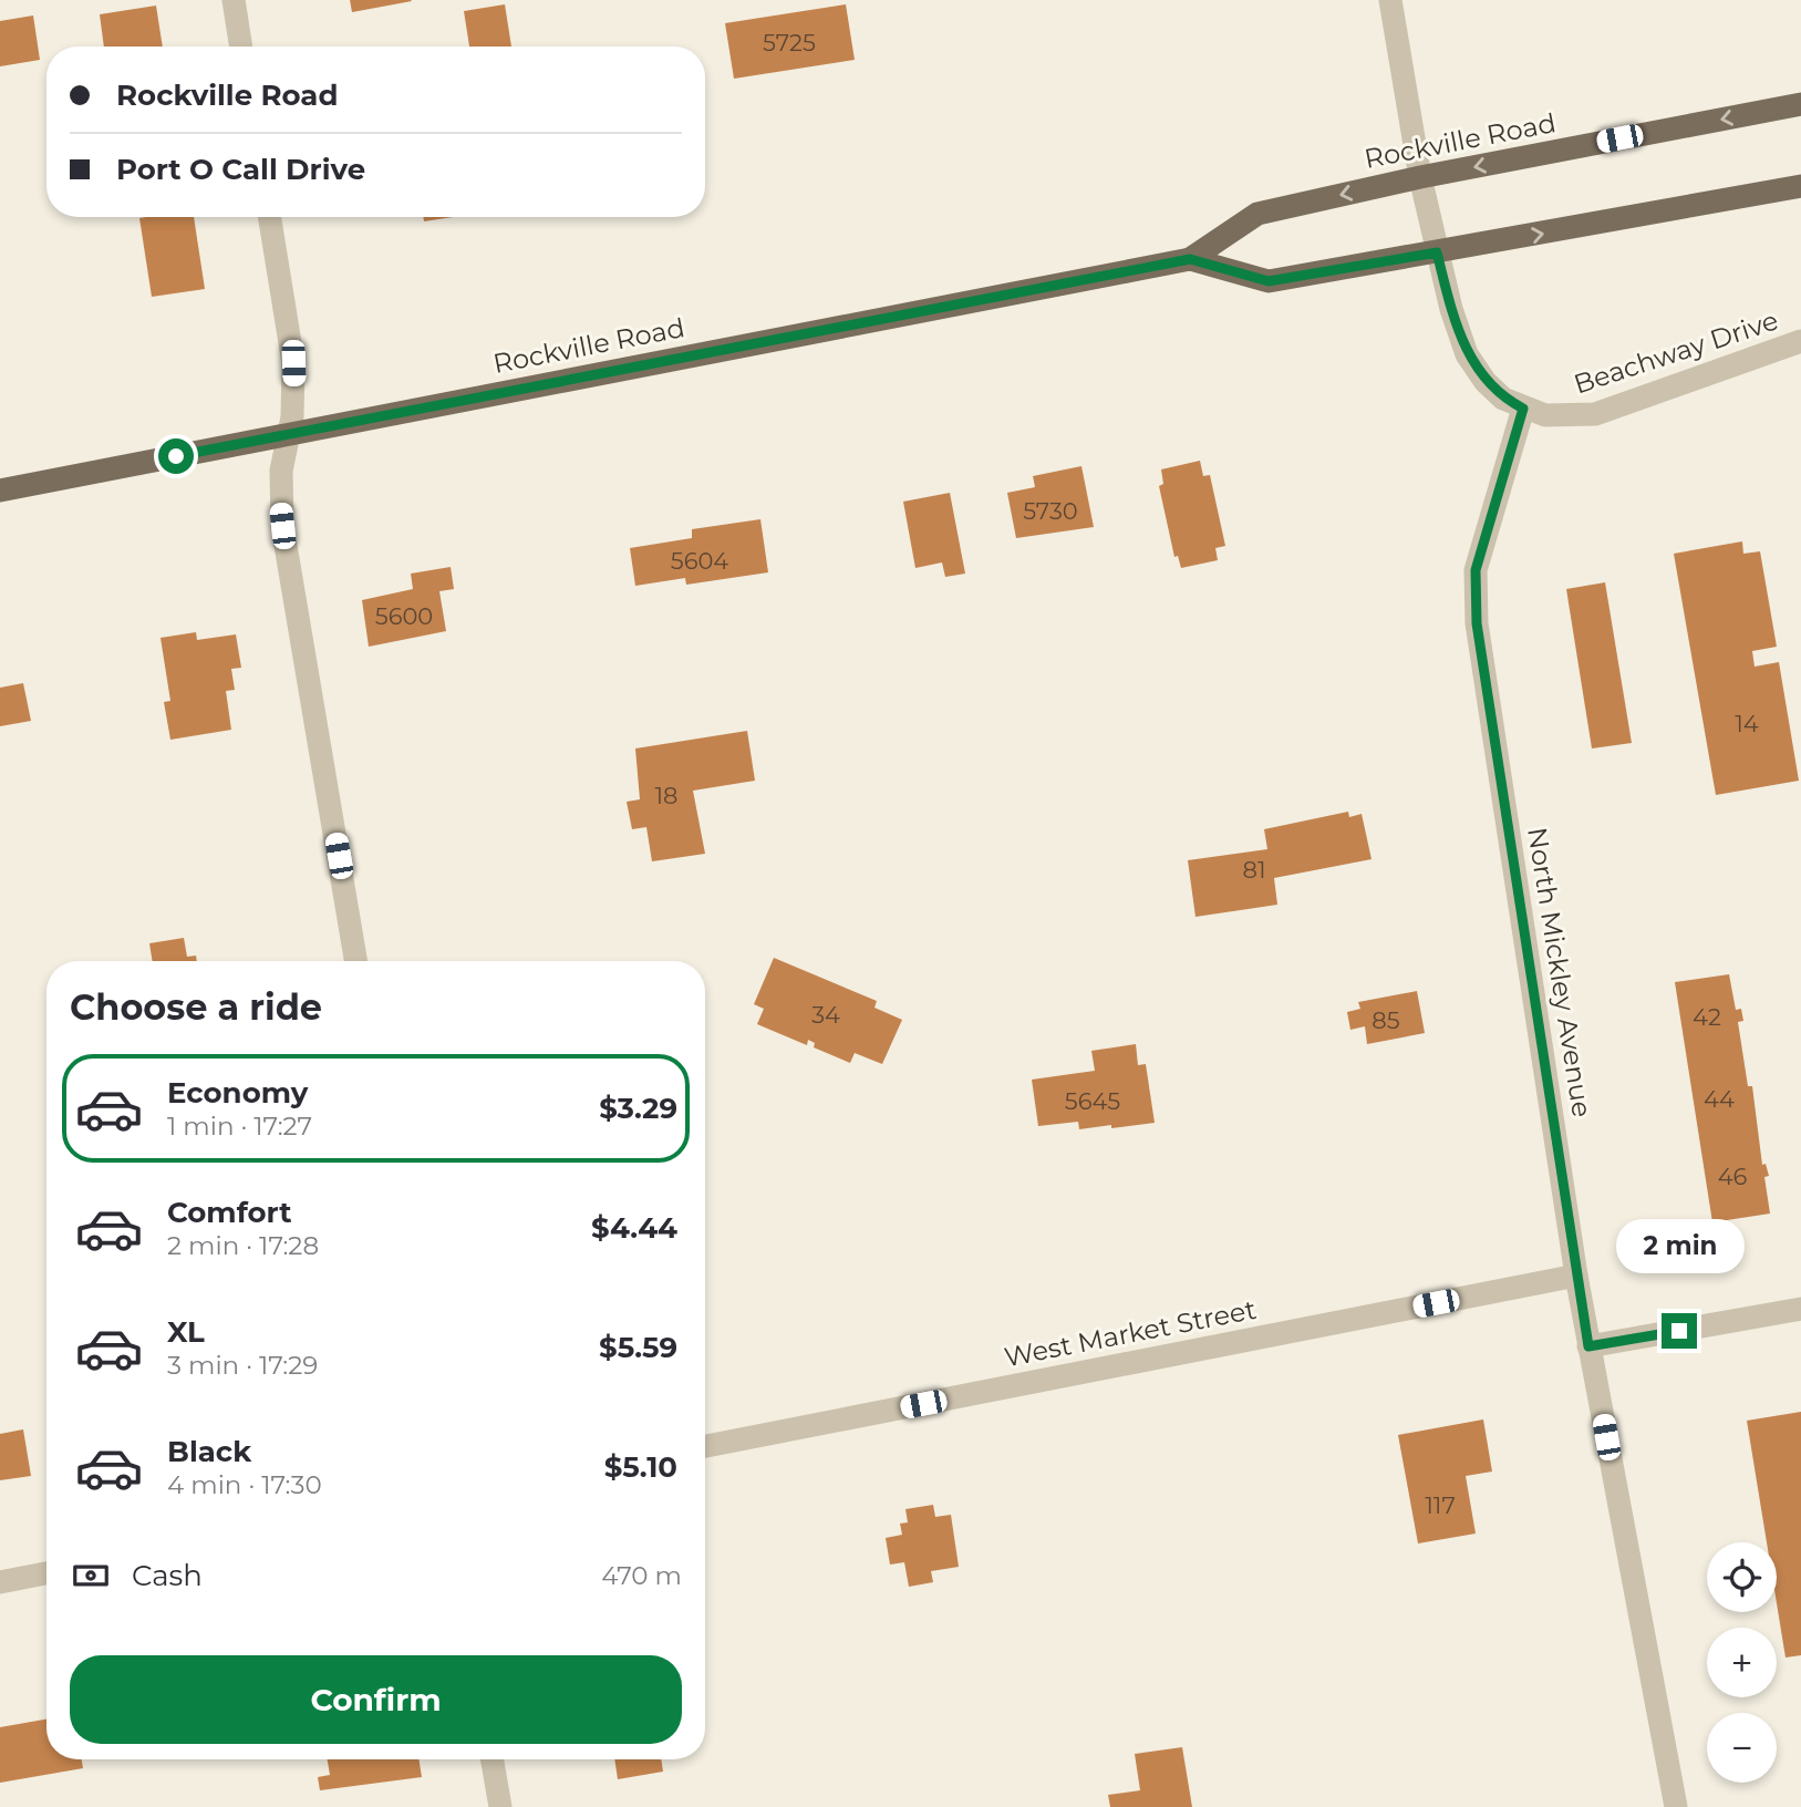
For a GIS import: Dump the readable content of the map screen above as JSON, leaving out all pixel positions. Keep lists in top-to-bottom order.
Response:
{
  "streets": {
    "main road": ["Rockville Road"],
    "street": ["Beachway Drive", "North Mickley Avenue", "West Market Street"]
  },
  "crossings": [
    ["Beachway Drive", "North Mickley Avenue"],
    ["North Mickley Avenue", "West Market Street"]
  ],
  "house_numbers": [
    "5725",
    "5730",
    "5604",
    "5600",
    "14",
    "18",
    "81",
    "34",
    "42",
    "85",
    "44",
    "5645",
    "46",
    "117"
  ],
  "page": {
    "banner": ["Rockville Road", "Port O Call Drive"],
    "heading": "Choose a ride",
    "list": [
      {
        "name": "Economy",
        "note": "1 min · 17:27",
        "value": "$3.29"
      },
      {
        "name": "Comfort",
        "note": "2 min · 17:28",
        "value": "$4.44"
      },
      {
        "name": "XL",
        "note": "3 min · 17:29",
        "value": "$5.59"
      },
      {
        "name": "Black",
        "note": "4 min · 17:30",
        "value": "$5.10"
      }
    ],
    "bubble": "2 min",
    "pay": ["Cash", "470 m"],
    "map_buttons": ["+", "−"],
    "buttons": "Confirm"
  }
}
